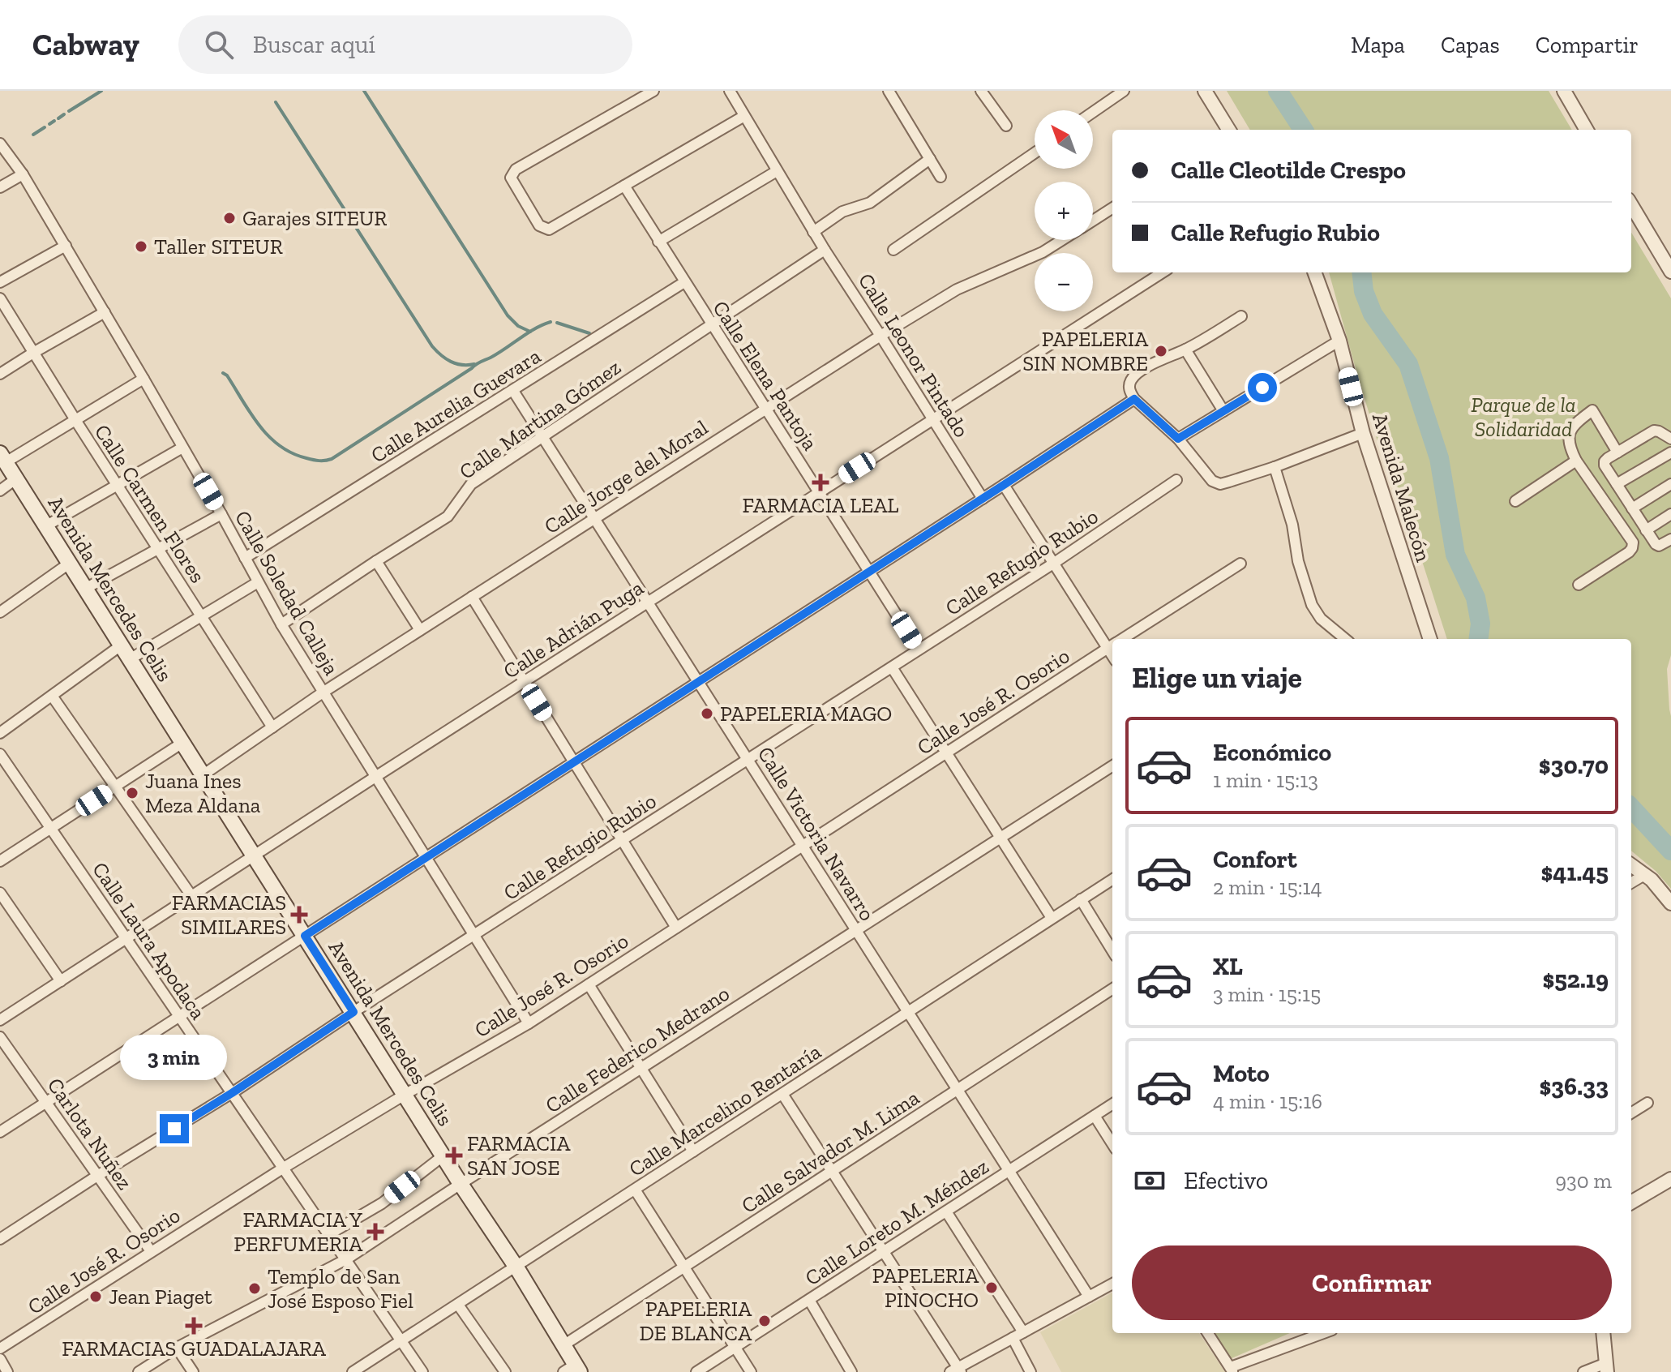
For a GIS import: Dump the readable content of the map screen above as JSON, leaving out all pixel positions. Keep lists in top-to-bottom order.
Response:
{
  "streets": {
    "main road": ["Avenida Mercedes Celis"],
    "street": [
      "Calle Leonor Pintado",
      "Calle Elena Pantoja",
      "Calle Aurelia Guevara",
      "Calle Martina Gómez",
      "Calle Jorge del Moral",
      "Avenida Malecón",
      "Calle Carmen Flores",
      "Calle Refugio Rubio",
      "Calle Soledad Calleja",
      "Calle Adrián Puga",
      "Calle José R. Osorio",
      "Calle Victoria Navarro",
      "Calle Laura Apodaca",
      "Calle Federico Medrano",
      "Calle Marcelino Rentaría",
      "Carlota Nuñez",
      "Calle Salvador M. Lima",
      "Calle Loreto M. Méndez"
    ]
  },
  "crossings": [
    ["Calle Leonor Pintado", "Calle Martina Gómez"],
    ["Calle Leonor Pintado", "Calle Jorge del Moral"],
    ["Calle Leonor Pintado", "Calle Adrián Puga"],
    ["Calle Elena Pantoja", "Calle Aurelia Guevara"],
    ["Calle Elena Pantoja", "Calle Martina Gómez"],
    ["Calle Elena Pantoja", "Calle Jorge del Moral"],
    ["Calle Elena Pantoja", "Calle Refugio Rubio"],
    ["Calle Elena Pantoja", "Calle Adrián Puga"],
    ["Calle Aurelia Guevara", "Calle Soledad Calleja"],
    ["Calle Aurelia Guevara", "Calle Victoria Navarro"],
    ["Calle Martina Gómez", "Calle Soledad Calleja"],
    ["Calle Martina Gómez", "Calle Victoria Navarro"],
    ["Calle Jorge del Moral", "Calle Carmen Flores"],
    ["Calle Jorge del Moral", "Avenida Mercedes Celis"],
    ["Calle Jorge del Moral", "Calle Soledad Calleja"],
    ["Calle Jorge del Moral", "Calle Victoria Navarro"],
    ["Calle Refugio Rubio", "Avenida Mercedes Celis"],
    ["Calle Refugio Rubio", "Calle Soledad Calleja"],
    ["Calle Refugio Rubio", "Calle Victoria Navarro"],
    ["Calle Refugio Rubio", "Calle Laura Apodaca"],
    ["Calle Refugio Rubio", "Carlota Nuñez"],
    ["Avenida Mercedes Celis", "Calle Adrián Puga"],
    ["Avenida Mercedes Celis", "Calle José R. Osorio"],
    ["Avenida Mercedes Celis", "Calle Federico Medrano"],
    ["Avenida Mercedes Celis", "Calle Marcelino Rentaría"],
    ["Avenida Mercedes Celis", "Calle Salvador M. Lima"],
    ["Calle Soledad Calleja", "Calle Adrián Puga"],
    ["Calle Soledad Calleja", "Calle José R. Osorio"],
    ["Calle Adrián Puga", "Calle Victoria Navarro"],
    ["Calle Adrián Puga", "Calle Laura Apodaca"],
    ["Calle José R. Osorio", "Calle Victoria Navarro"],
    ["Calle José R. Osorio", "Calle Laura Apodaca"],
    ["Calle José R. Osorio", "Carlota Nuñez"],
    ["Calle Victoria Navarro", "Calle Federico Medrano"],
    ["Calle Victoria Navarro", "Calle Marcelino Rentaría"],
    ["Calle Victoria Navarro", "Calle Salvador M. Lima"],
    ["Calle Victoria Navarro", "Calle Loreto M. Méndez"],
    ["Calle Laura Apodaca", "Calle Federico Medrano"],
    ["Calle Laura Apodaca", "Calle Marcelino Rentaría"]
  ],
  "parks": ["Parque de la Solidaridad"],
  "places": {
    "other": [
      "Garajes SITEUR",
      "Taller SITEUR",
      "PAPELERIA SIN NOMBRE",
      "PAPELERIA MAGO",
      "Juana Ines Meza Aldana",
      "PAPELERIA PINOCHO",
      "Templo de San José Esposo Fiel",
      "Jean Piaget",
      "PAPELERIA DE BLANCA"
    ],
    "health": [
      "FARMACIA LEAL",
      "FARMACIAS SIMILARES",
      "FARMACIA SAN JOSE",
      "FARMACIA Y PERFUMERIA",
      "FARMACIAS GUADALAJARA"
    ]
  },
  "north": "top left",
  "page": {
    "header": "Cabway",
    "search": "Buscar aquí",
    "nav": ["Mapa", "Capas", "Compartir"],
    "map_buttons": ["+", "−"],
    "banner": ["Calle Cleotilde Crespo", "Calle Refugio Rubio"],
    "heading": "Elige un viaje",
    "list": [
      {
        "name": "Económico",
        "note": "1 min · 15:13",
        "value": "$30.70"
      },
      {
        "name": "Confort",
        "note": "2 min · 15:14",
        "value": "$41.45"
      },
      {
        "name": "XL",
        "note": "3 min · 15:15",
        "value": "$52.19"
      },
      {
        "name": "Moto",
        "note": "4 min · 15:16",
        "value": "$36.33"
      }
    ],
    "bubble": "3 min",
    "pay": ["Efectivo", "930 m"],
    "buttons": "Confirmar"
  }
}
